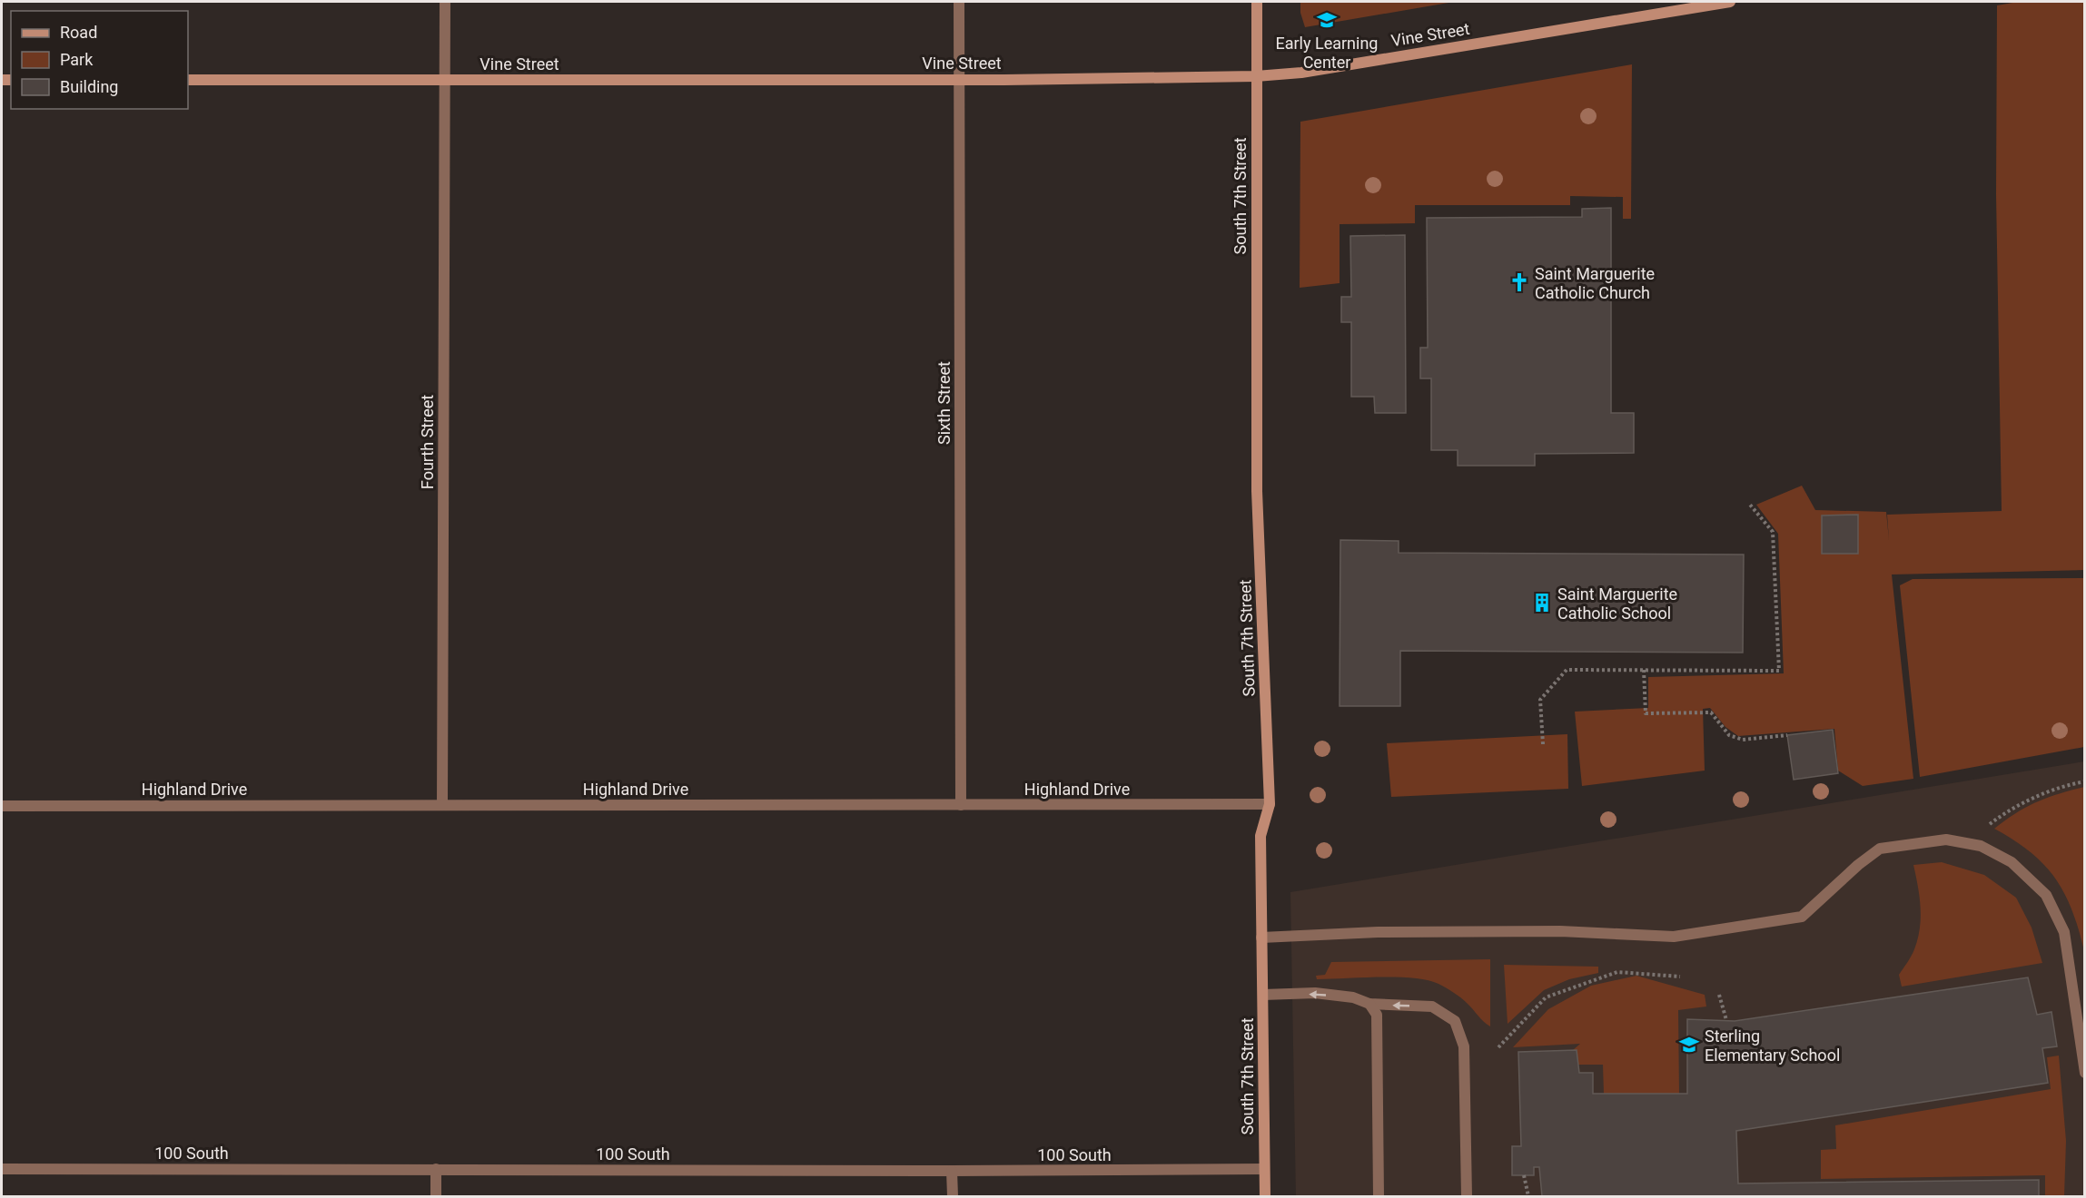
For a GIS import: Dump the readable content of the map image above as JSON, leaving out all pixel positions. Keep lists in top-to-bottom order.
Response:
{
  "streets": {
    "street": [
      "Vine Street",
      "South 7th Street",
      "Sixth Street",
      "Fourth Street",
      "Highland Drive",
      "100 South"
    ]
  },
  "crossings": [
    ["Vine Street", "South 7th Street"],
    ["Vine Street", "Sixth Street"],
    ["Vine Street", "Fourth Street"],
    ["South 7th Street", "Highland Drive"],
    ["South 7th Street", "100 South"],
    ["Sixth Street", "Highland Drive"],
    ["Fourth Street", "Highland Drive"]
  ],
  "places": {
    "school or university": ["Early Learning Center", "Sterling Elementary School"],
    "church": ["Saint Marguerite Catholic Church"],
    "building": ["Saint Marguerite Catholic School"]
  },
  "legend": ["Road", "Park", "Building"]
}
